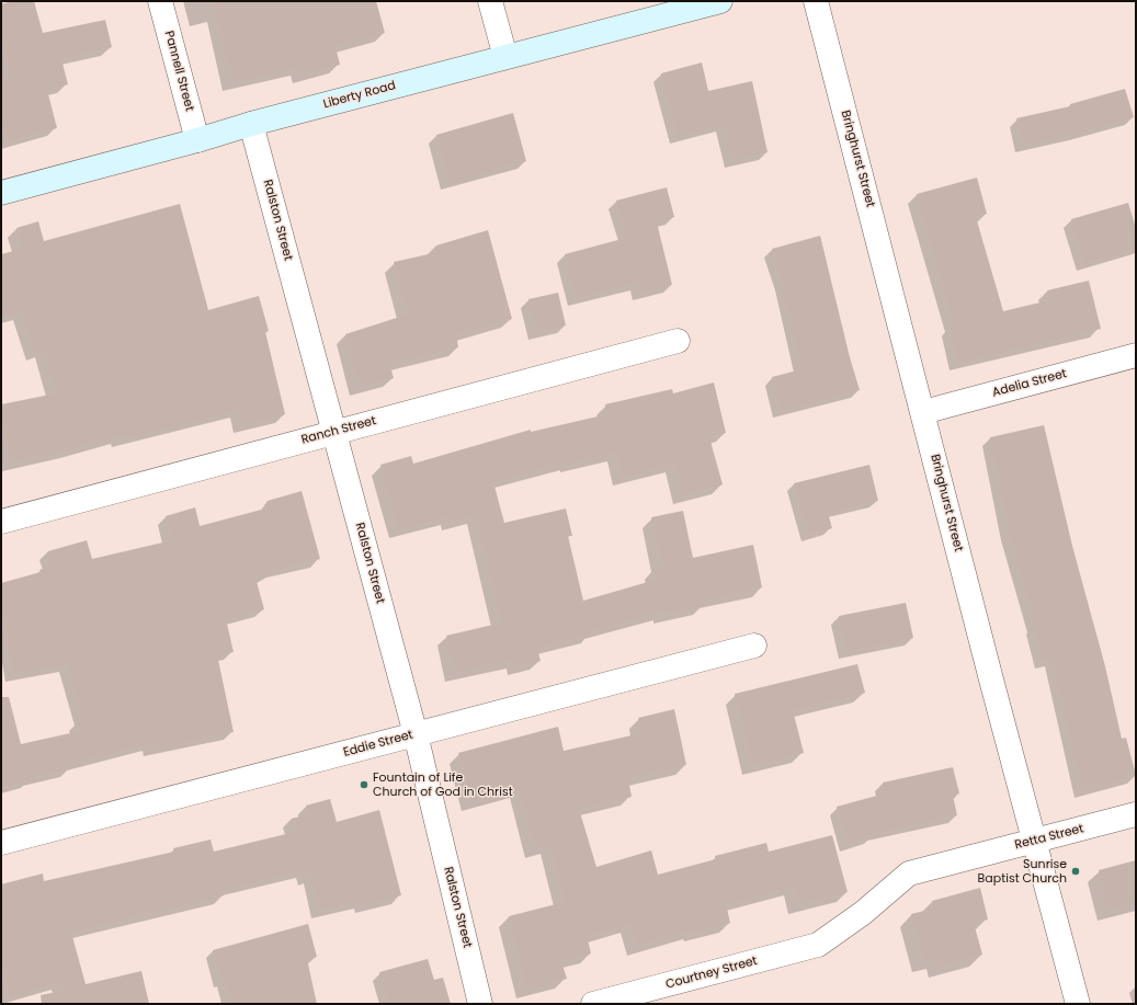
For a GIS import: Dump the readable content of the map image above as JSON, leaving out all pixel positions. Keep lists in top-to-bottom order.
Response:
{
  "streets": {
    "main road": ["Liberty Road"],
    "street": [
      "Pannell Street",
      "Bringhurst Street",
      "Ralston Street",
      "Adelia Street",
      "Ranch Street",
      "Eddie Street",
      "Retta Street",
      "Courtney Street"
    ]
  },
  "crossings": [
    ["Pannell Street", "Liberty Road"],
    ["Liberty Road", "Ralston Street"],
    ["Bringhurst Street", "Adelia Street"],
    ["Bringhurst Street", "Retta Street"],
    ["Ralston Street", "Ranch Street"],
    ["Ralston Street", "Eddie Street"],
    ["Retta Street", "Courtney Street"]
  ],
  "places": ["Fountain of Life Church of God in Christ", "Sunrise Baptist Church"]
}
